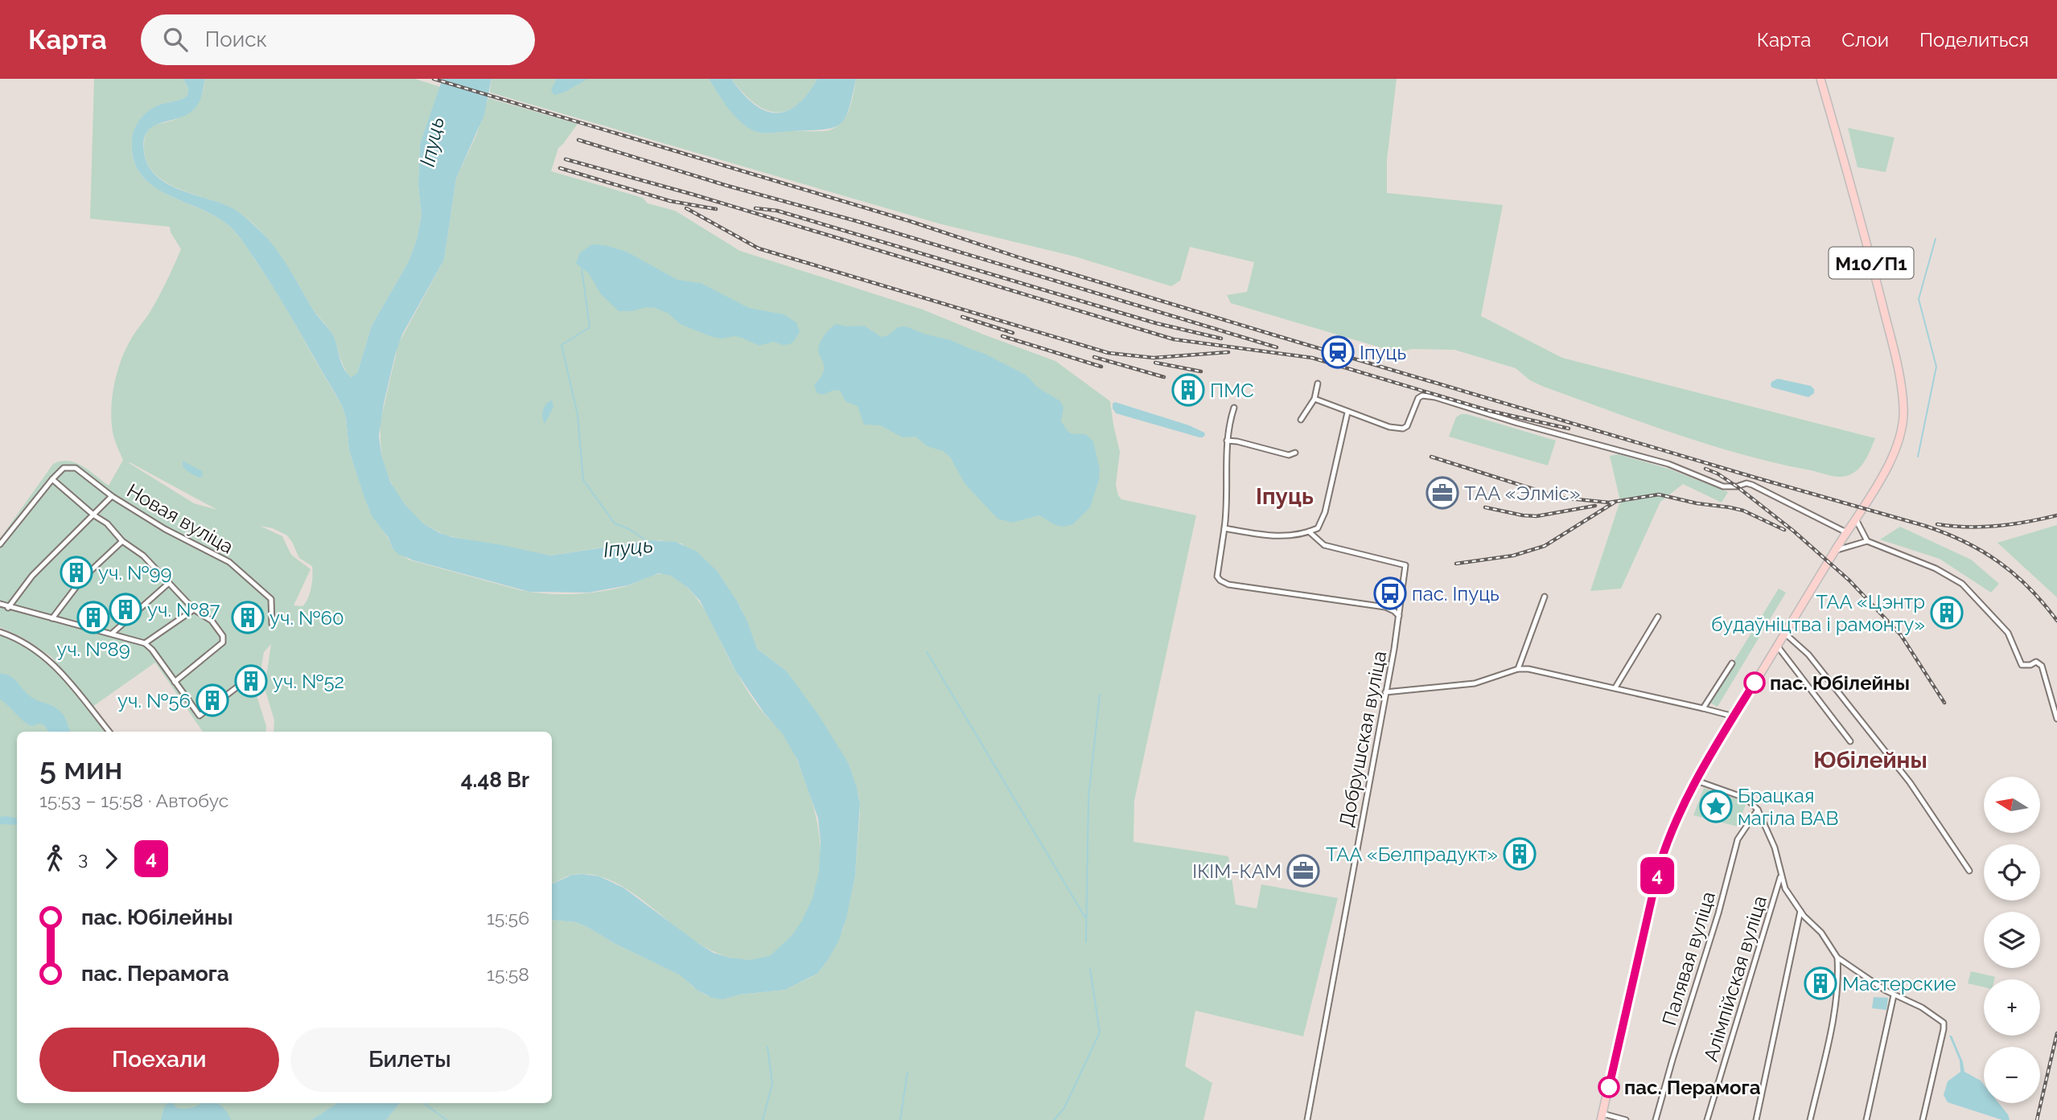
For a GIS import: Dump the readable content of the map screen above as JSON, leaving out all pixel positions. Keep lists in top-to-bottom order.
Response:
{
  "streets": {
    "main road": ["М10/П1"],
    "street": [
      "Новая вуліца",
      "Добрушская вуліца",
      "Палявая вуліца",
      "Алімпійская вуліца"
    ]
  },
  "districts": ["Іпуць", "Юбілейны"],
  "water": ["Іпуць"],
  "places": {
    "station": ["Іпуць"],
    "building": [
      "ПМС",
      "уч. №99",
      "уч. №87",
      "ТАА «Цэнтр будаўніцтва і рамонту»",
      "уч. №89",
      "уч. №60",
      "уч. №52",
      "уч. №56",
      "ТАА «Белпрадукт»",
      "Мастерские"
    ],
    "office": ["ТАА «Элміс»", "ІКІМ-КАМ"],
    "bus stop": ["пас. Іпуць"],
    "other": ["пас. Юбілейны", "пас. Перамога"],
    "place": ["Брацкая магіла ВАВ"]
  },
  "lines": ["bus line 4"],
  "north": "left",
  "page": {
    "header": "Карта",
    "search": "Поиск",
    "nav": ["Карта", "Слои", "Поделиться"],
    "on_map": "4",
    "heading": ["5 мин", "15:53 – 15:58 · Автобус", "4.48 Br"],
    "map_buttons": ["+", "−"],
    "legs": ["3", "4"],
    "list": [
      {
        "name": "пас. Юбілейны",
        "value": "15:56"
      },
      {
        "name": "пас. Перамога",
        "value": "15:58"
      }
    ],
    "buttons": ["Поехали", "Билеты"]
  }
}
